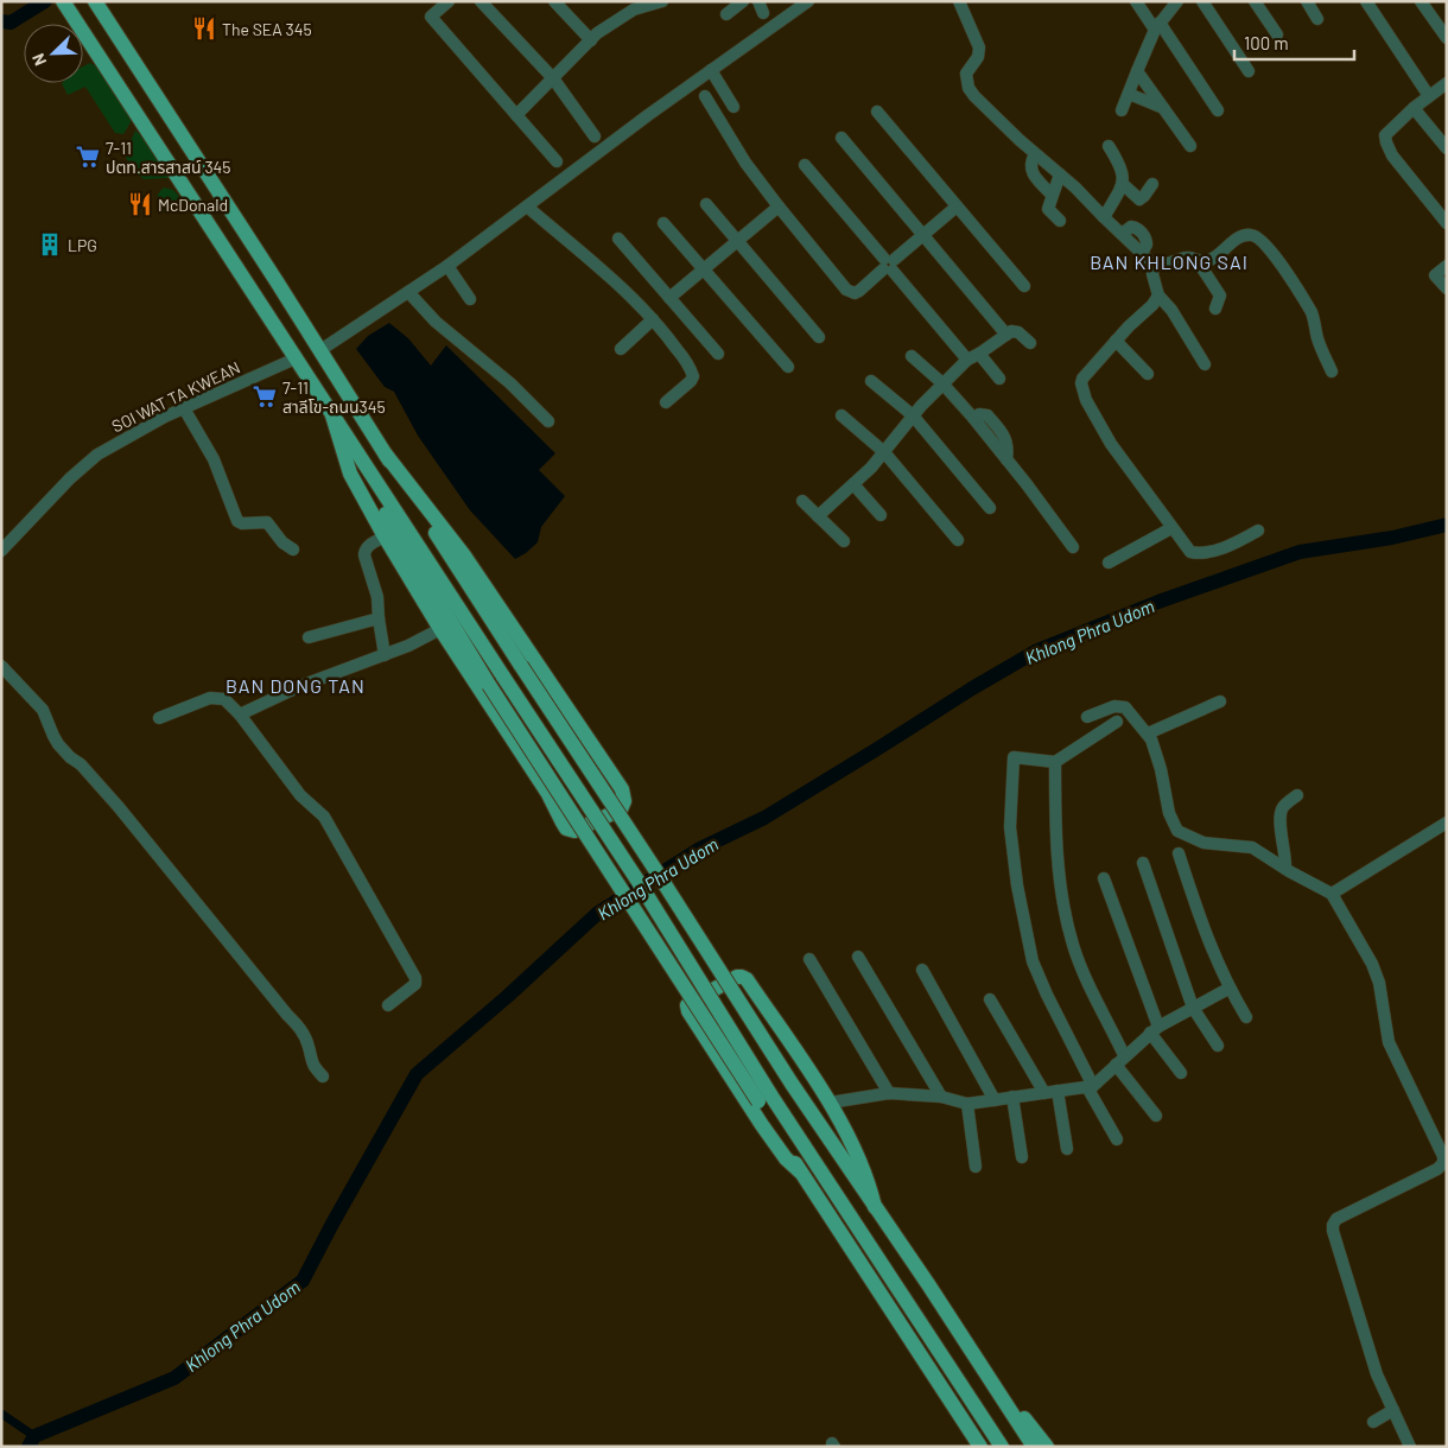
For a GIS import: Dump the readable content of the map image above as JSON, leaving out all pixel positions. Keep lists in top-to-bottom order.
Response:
{
  "streets": {
    "street": ["SOI WAT TA KWEAN"]
  },
  "districts": ["BAN KHLONG SAI", "BAN DONG TAN"],
  "water": ["Khlong Phra Udom"],
  "places": {
    "restaurant": ["The SEA 345", "McDonald"],
    "supermarket": ["7-11 ปตท.สารสาสน์ 345", "7-11 สาลีโข-ถนน345"],
    "building": ["LPG"]
  },
  "scale_bar": "100 m",
  "north": "bottom left"
}
